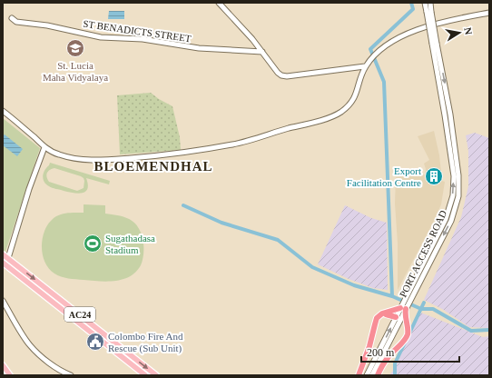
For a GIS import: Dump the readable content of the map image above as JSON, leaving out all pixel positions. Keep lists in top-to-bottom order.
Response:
{
  "streets": {
    "main road": ["ST BENADICTS STREET", "PORT ACCESS ROAD", "AC24"]
  },
  "districts": ["BLOEMENDHAL"],
  "places": {
    "school or university": ["St. Lucia Maha Vidyalaya"],
    "building": ["Export Facilitation Centre"],
    "sports": ["Sugathadasa Stadium"],
    "public building": ["Colombo Fire And Rescue (Sub Unit)"]
  },
  "scale_bar": "200 m",
  "north": "right"
}
